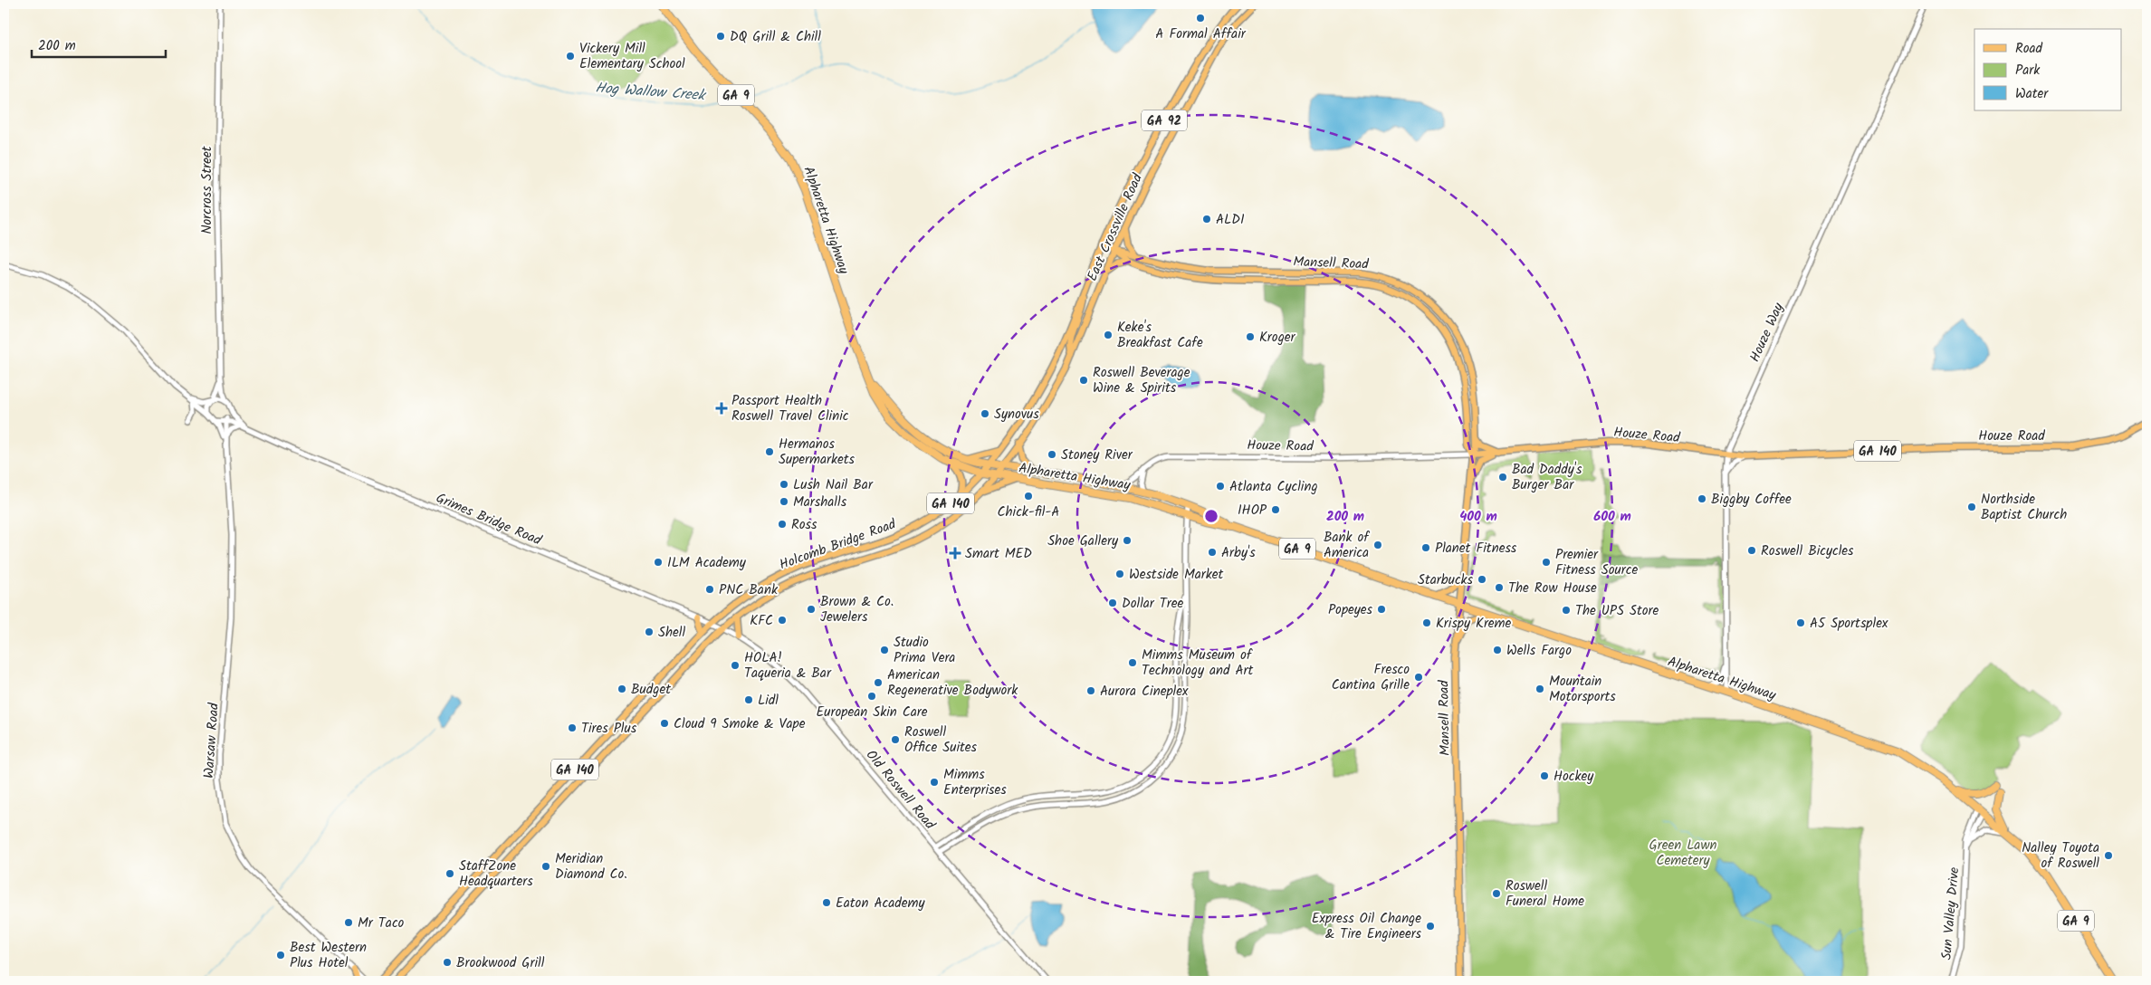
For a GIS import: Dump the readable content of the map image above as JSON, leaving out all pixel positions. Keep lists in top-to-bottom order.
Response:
{
  "streets": {
    "highway": ["GA 9", "Alpharetta Highway"],
    "main road": [
      "GA 92",
      "East Crossville Road",
      "Mansell Road",
      "Houze Road",
      "GA 140",
      "Holcomb Bridge Road"
    ],
    "street": [
      "Norcross Street",
      "Houze Way",
      "Grimes Bridge Road",
      "Warsaw Road",
      "Old Roswell Road",
      "Sun Valley Drive"
    ]
  },
  "crossings": [
    ["Norcross Street", "Grimes Bridge Road"],
    ["Norcross Street", "Warsaw Road"],
    ["Alpharetta Highway", "East Crossville Road"],
    ["Alpharetta Highway", "Mansell Road"],
    ["Alpharetta Highway", "Houze Way"],
    ["Alpharetta Highway", "Houze Road"],
    ["Alpharetta Highway", "GA 140"],
    ["Alpharetta Highway", "Holcomb Bridge Road"],
    ["Alpharetta Highway", "Sun Valley Drive"],
    ["East Crossville Road", "Mansell Road"],
    ["East Crossville Road", "Holcomb Bridge Road"],
    ["Mansell Road", "Houze Road"],
    ["Houze Way", "Houze Road"],
    ["GA 140", "Holcomb Bridge Road"],
    ["Grimes Bridge Road", "Holcomb Bridge Road"],
    ["Grimes Bridge Road", "Warsaw Road"],
    ["Grimes Bridge Road", "Old Roswell Road"],
    ["Holcomb Bridge Road", "Old Roswell Road"]
  ],
  "water": ["Hog Wallow Creek"],
  "parks": ["Green Lawn Cemetery"],
  "places": {
    "other": [
      "A Formal Affair",
      "DQ Grill & Chill",
      "Vickery Mill Elementary School",
      "ALDI",
      "Keke's Breakfast Cafe",
      "Kroger",
      "Roswell Beverage Wine & Spirits",
      "Synovus",
      "Hermanos Supermarkets",
      "Stoney River",
      "Bad Daddy's Burger Bar",
      "Lush Nail Bar",
      "Atlanta Cycling",
      "Chick-fil-A",
      "Biggby Coffee",
      "Marshalls",
      "Northside Baptist Church",
      "IHOP",
      "Ross",
      "Shoe Gallery",
      "Bank of America",
      "Planet Fitness",
      "Roswell Bicycles",
      "Arby's",
      "ILM Academy",
      "Premier Fitness Source",
      "Westside Market",
      "Starbucks",
      "The Row House",
      "PNC Bank",
      "Dollar Tree",
      "Brown & Co. Jewelers",
      "Popeyes",
      "The UPS Store",
      "KFC",
      "Krispy Kreme",
      "A5 Sportsplex",
      "Shell",
      "Studio Prima Vera",
      "Wells Fargo",
      "Mimms Museum of Technology and Art",
      "HOLA! Taqueria & Bar",
      "Fresco Cantina Grille",
      "American Regenerative Bodywork",
      "Budget",
      "Mountain Motorsports",
      "Aurora Cineplex",
      "European Skin Care",
      "Lidl",
      "Cloud 9 Smoke & Vape",
      "Tires Plus",
      "Roswell Office Suites",
      "Hockey",
      "Mimms Enterprises",
      "Nalley Toyota of Roswell",
      "Meridian Diamond Co.",
      "StaffZone Headquarters",
      "Roswell Funeral Home",
      "Eaton Academy",
      "Mr Taco",
      "Express Oil Change & Tire Engineers",
      "Best Western Plus Hotel",
      "Brookwood Grill"
    ],
    "health": ["Passport Health Roswell Travel Clinic", "Smart MED"]
  },
  "legend": ["Road", "Park", "Water"],
  "scale_bar": "200 m",
  "rings": ["200 m", "400 m", "600 m"]
}
